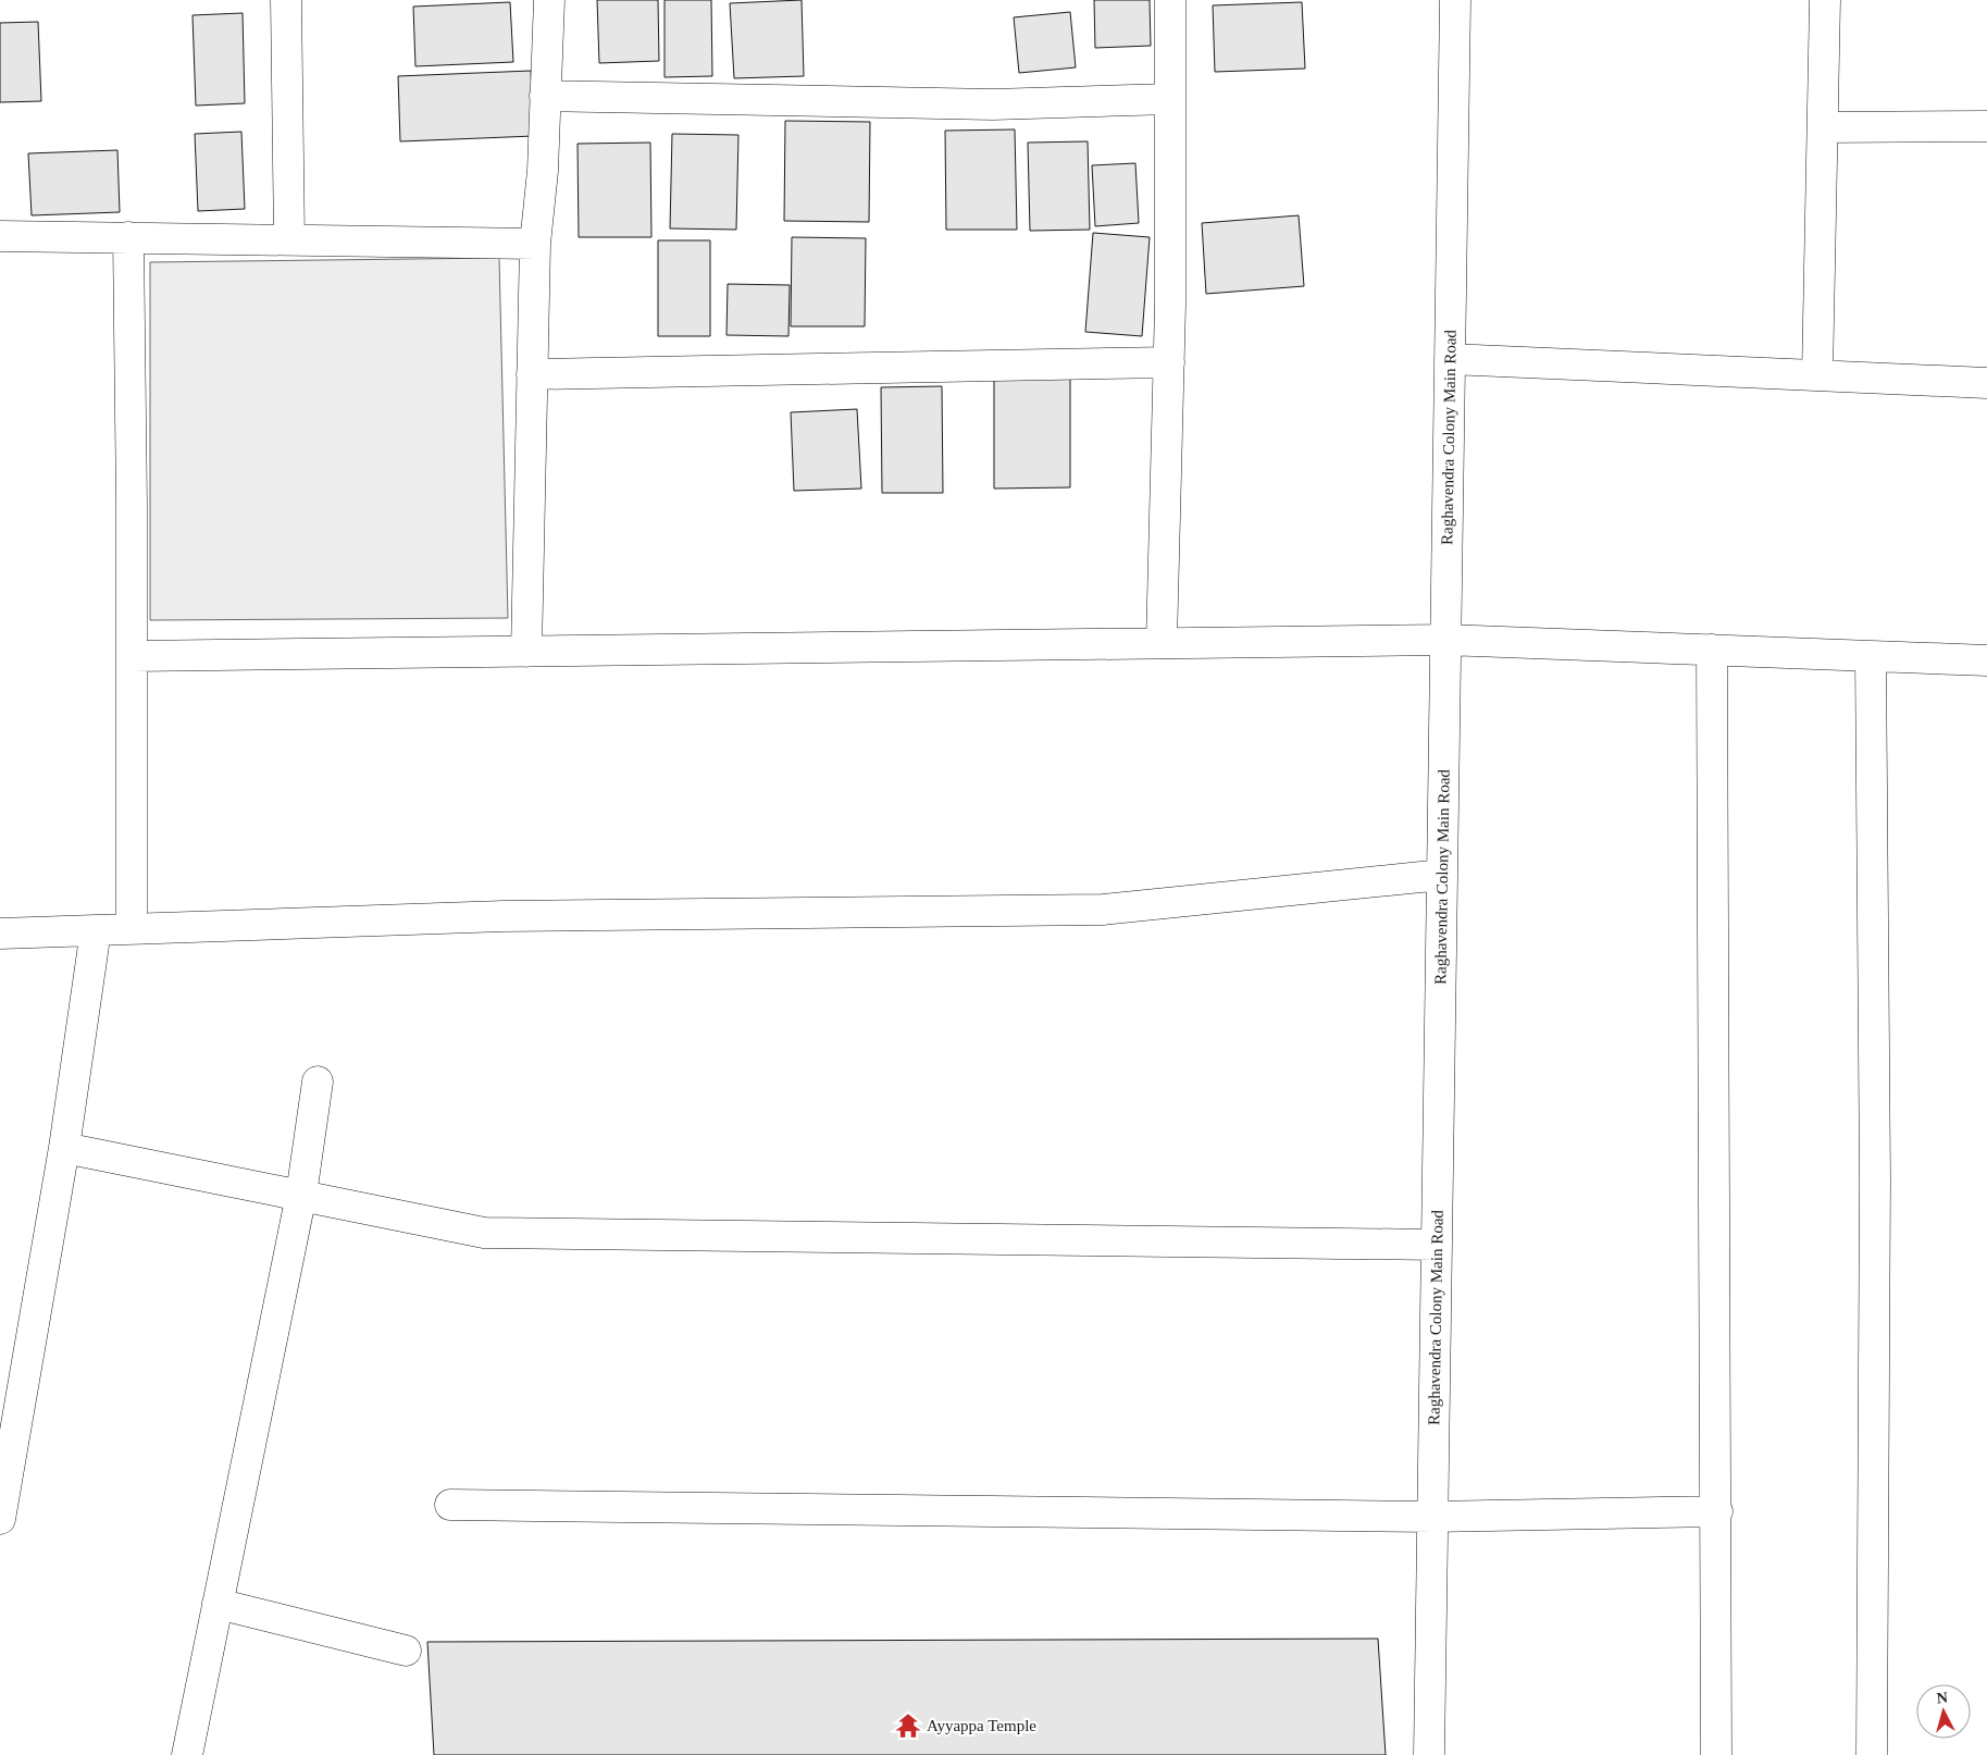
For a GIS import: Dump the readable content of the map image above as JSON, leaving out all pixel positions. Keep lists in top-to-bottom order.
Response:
{
  "streets": {
    "street": ["Raghavendra Colony Main Road"]
  },
  "places": {
    "temple": ["Ayyappa Temple"]
  },
  "north": "top"
}
